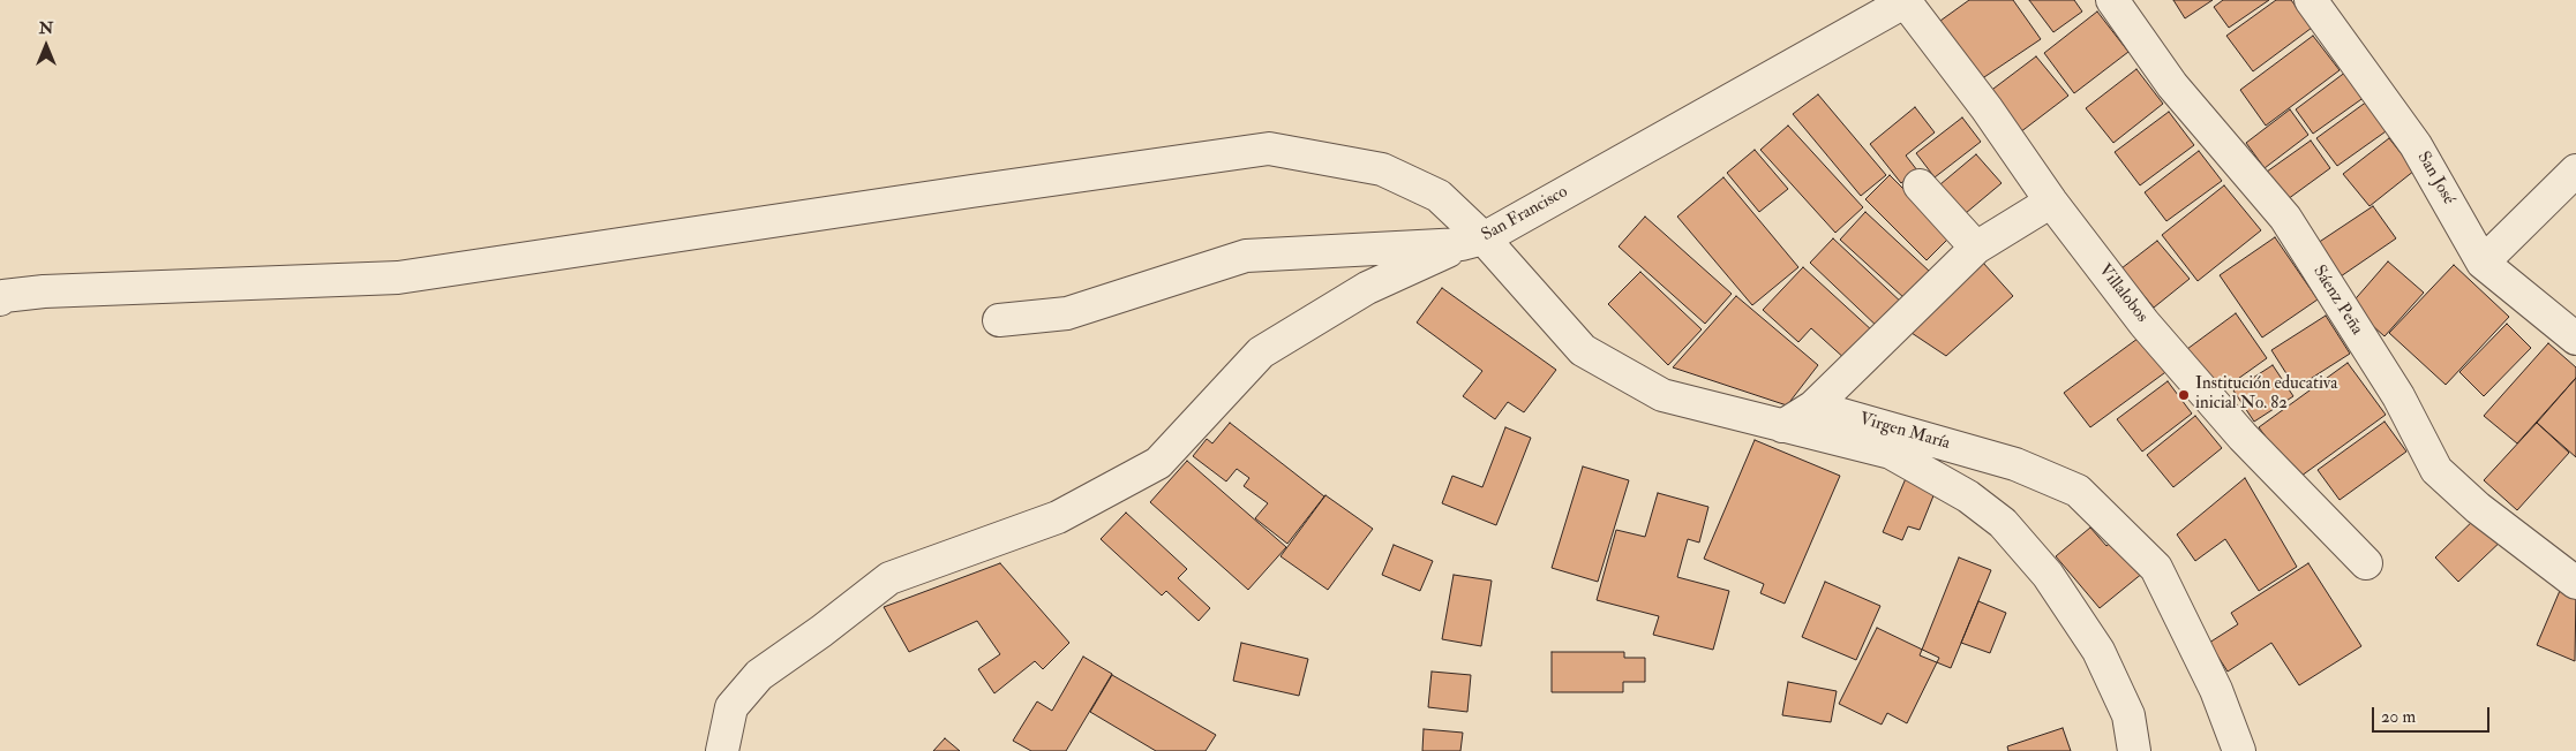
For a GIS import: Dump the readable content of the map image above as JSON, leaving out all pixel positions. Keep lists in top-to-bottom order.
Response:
{
  "streets": {
    "street": [
      "San José",
      "San Francisco",
      "Villalobos",
      "Sáenz Peña",
      "Virgen María"
    ]
  },
  "crossings": [
    ["San Francisco", "Villalobos"]
  ],
  "places": ["Institución educativa inicial No. 82"],
  "scale_bar": "20 m",
  "north": "top"
}
